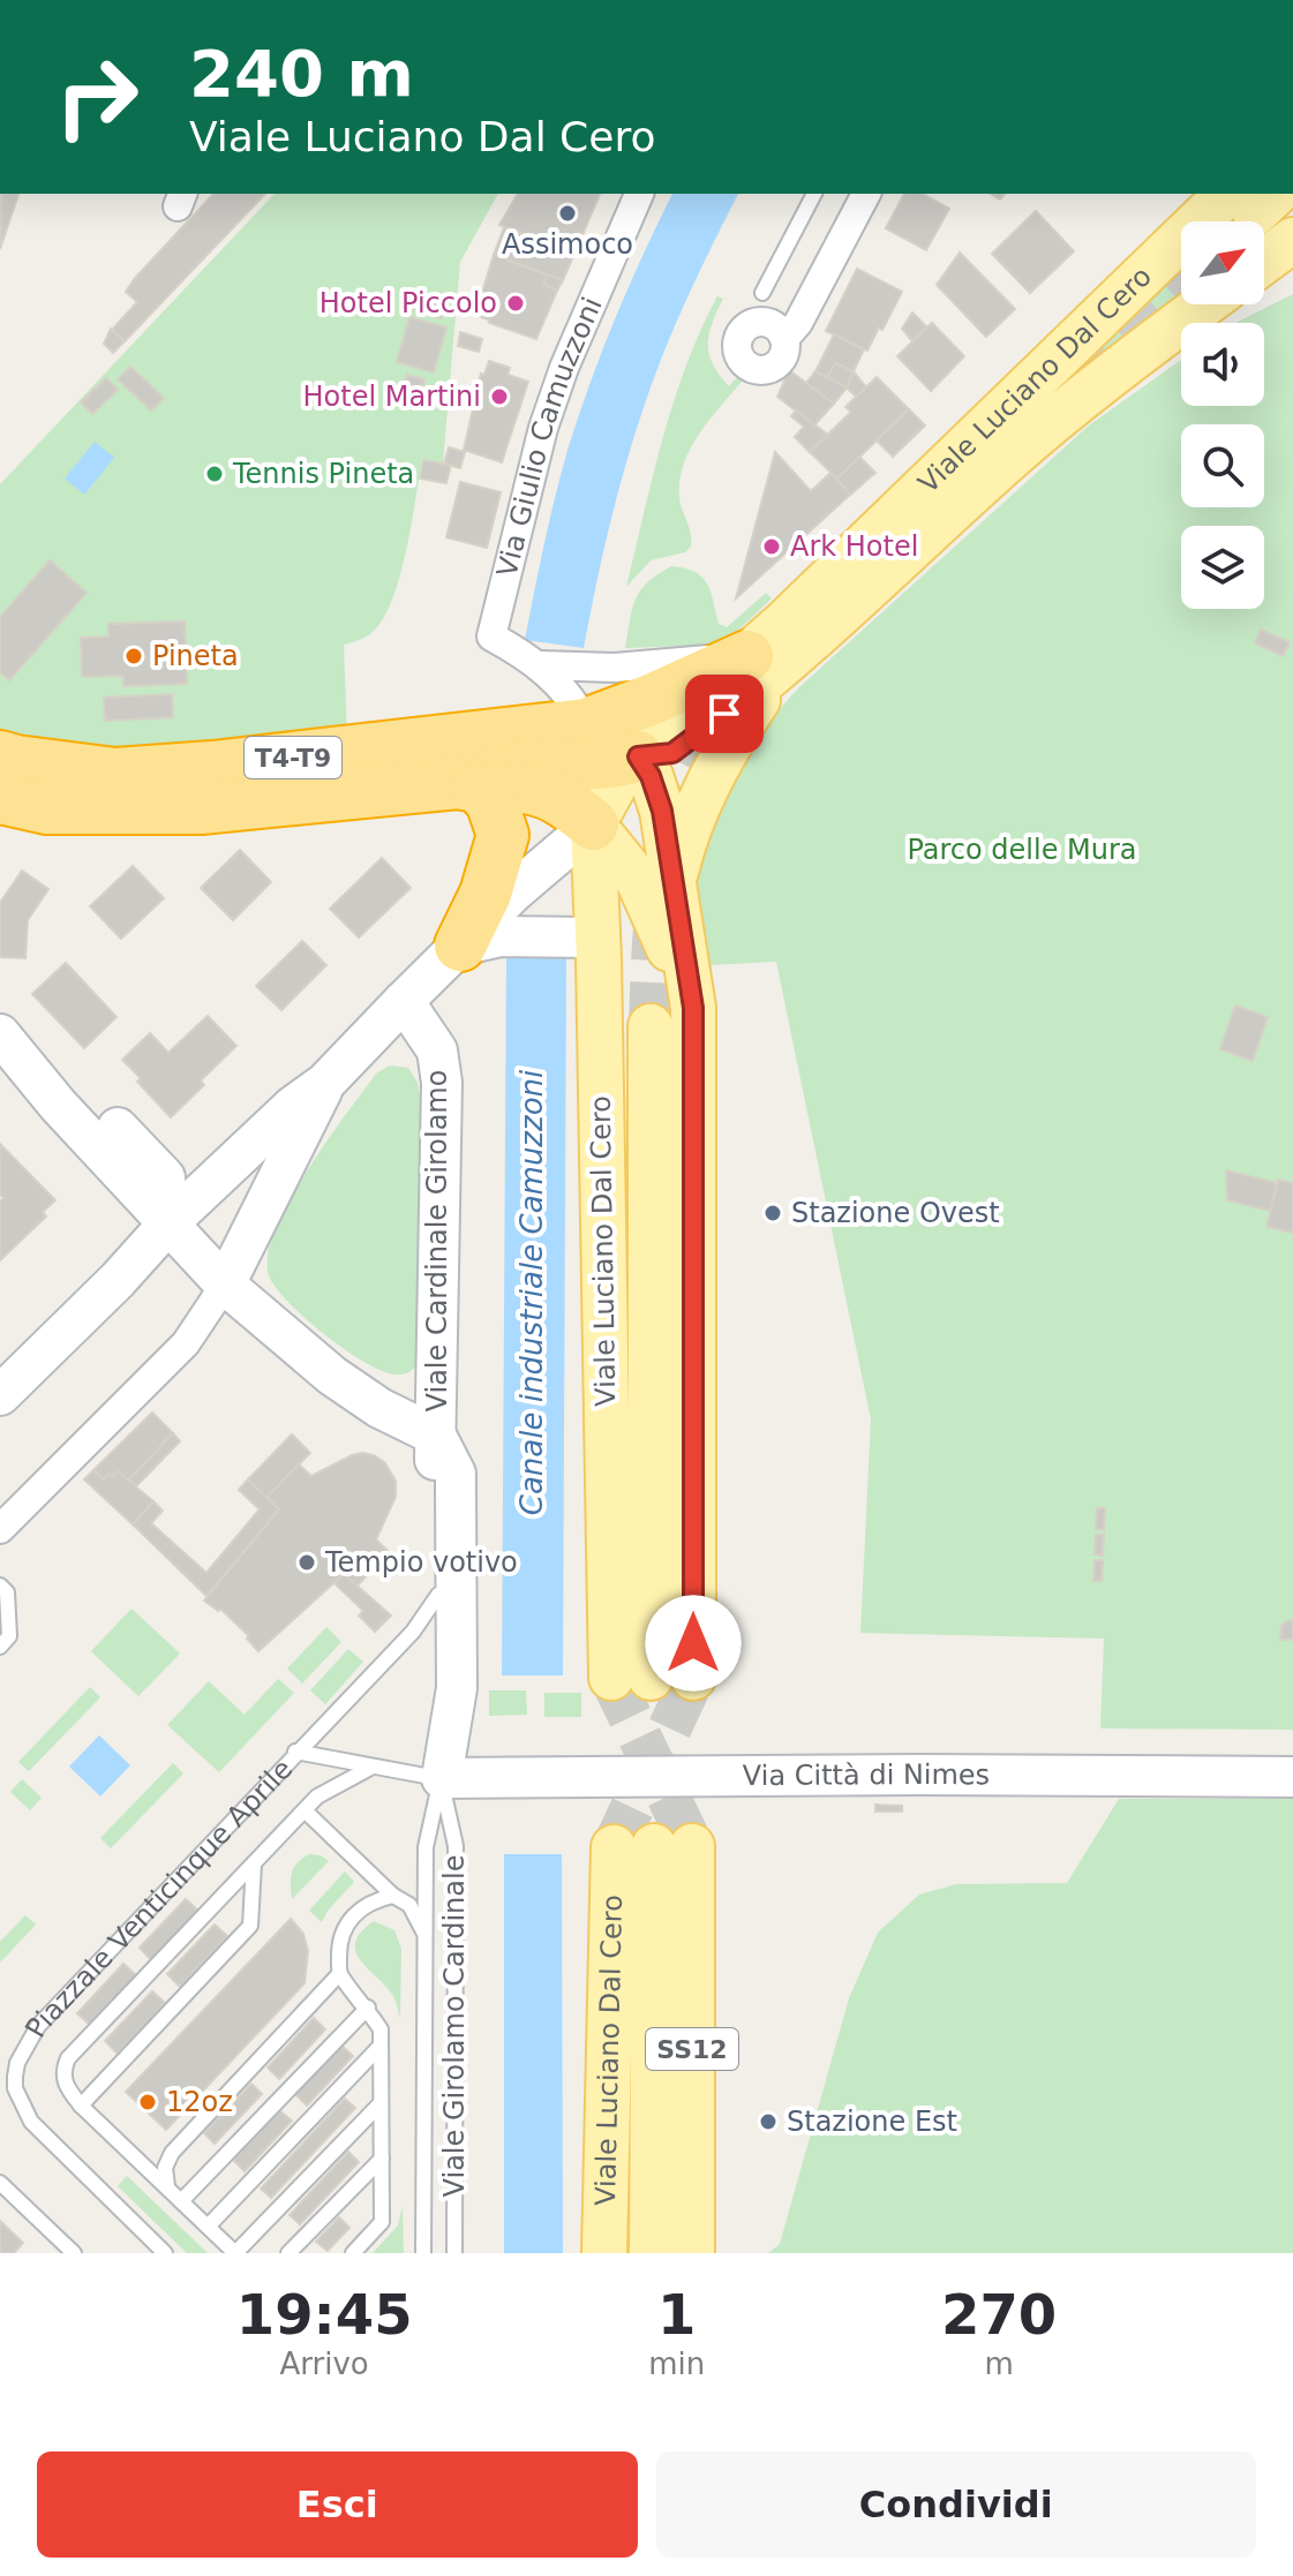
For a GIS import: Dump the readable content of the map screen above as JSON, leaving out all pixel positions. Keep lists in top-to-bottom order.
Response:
{
  "streets": {
    "highway": ["T4-T9"],
    "main road": ["Viale Luciano Dal Cero", "SS12"],
    "street": ["Via Giulio Camuzzoni", "Viale Cardinale Girolamo", "Via Città di Nimes"],
    "lane": ["Piazzale Venticinque Aprile", "Viale Girolamo Cardinale"]
  },
  "crossings": [
    ["Viale Luciano Dal Cero", "Via Giulio Camuzzoni"],
    ["Viale Luciano Dal Cero", "T4-T9"],
    ["Viale Luciano Dal Cero", "SS12"],
    ["Via Giulio Camuzzoni", "T4-T9"],
    ["Viale Cardinale Girolamo", "Via Città di Nimes"],
    ["Viale Cardinale Girolamo", "Piazzale Venticinque Aprile"],
    ["Viale Cardinale Girolamo", "Viale Girolamo Cardinale"],
    ["Via Città di Nimes", "Viale Girolamo Cardinale"]
  ],
  "water": ["Canale industriale Camuzzoni"],
  "parks": ["Parco delle Mura"],
  "places": [
    "Assimoco",
    "Hotel Piccolo",
    "Hotel Martini",
    "Tennis Pineta",
    "Ark Hotel",
    "Pineta",
    "Stazione Ovest",
    "Tempio votivo",
    "12oz",
    "Stazione Est"
  ],
  "north": "top right",
  "page": {
    "turn": ["240 m", "Viale Luciano Dal Cero"],
    "eta": [
      "19:45",
      "Arrivo",
      "1",
      "min",
      "270",
      "m"
    ],
    "buttons": ["Esci", "Condividi"]
  }
}
